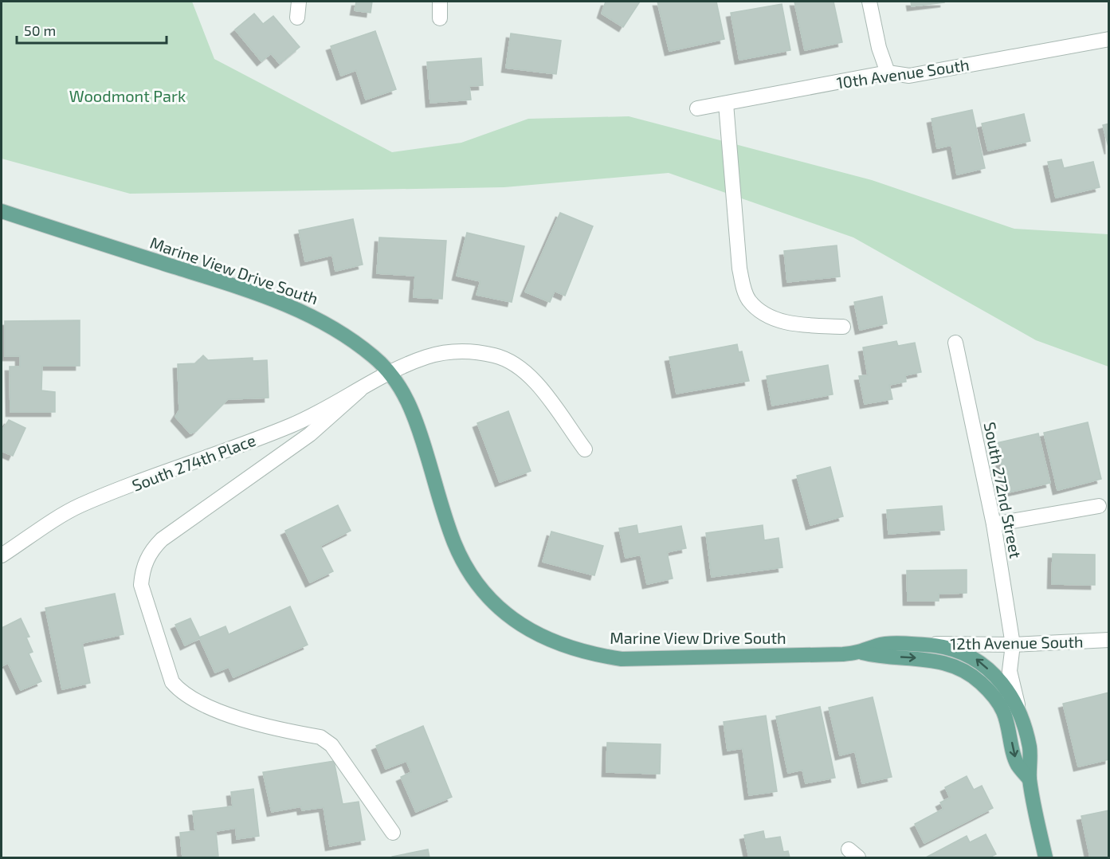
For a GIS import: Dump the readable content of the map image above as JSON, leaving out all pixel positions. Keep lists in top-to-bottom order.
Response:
{
  "streets": {
    "main road": ["Marine View Drive South"],
    "street": [
      "10th Avenue South",
      "South 274th Place",
      "South 272nd Street",
      "12th Avenue South"
    ]
  },
  "crossings": [
    ["Marine View Drive South", "South 274th Place"],
    ["Marine View Drive South", "12th Avenue South"],
    ["South 272nd Street", "12th Avenue South"]
  ],
  "parks": ["Woodmont Park"],
  "scale_bar": "50 m"
}
